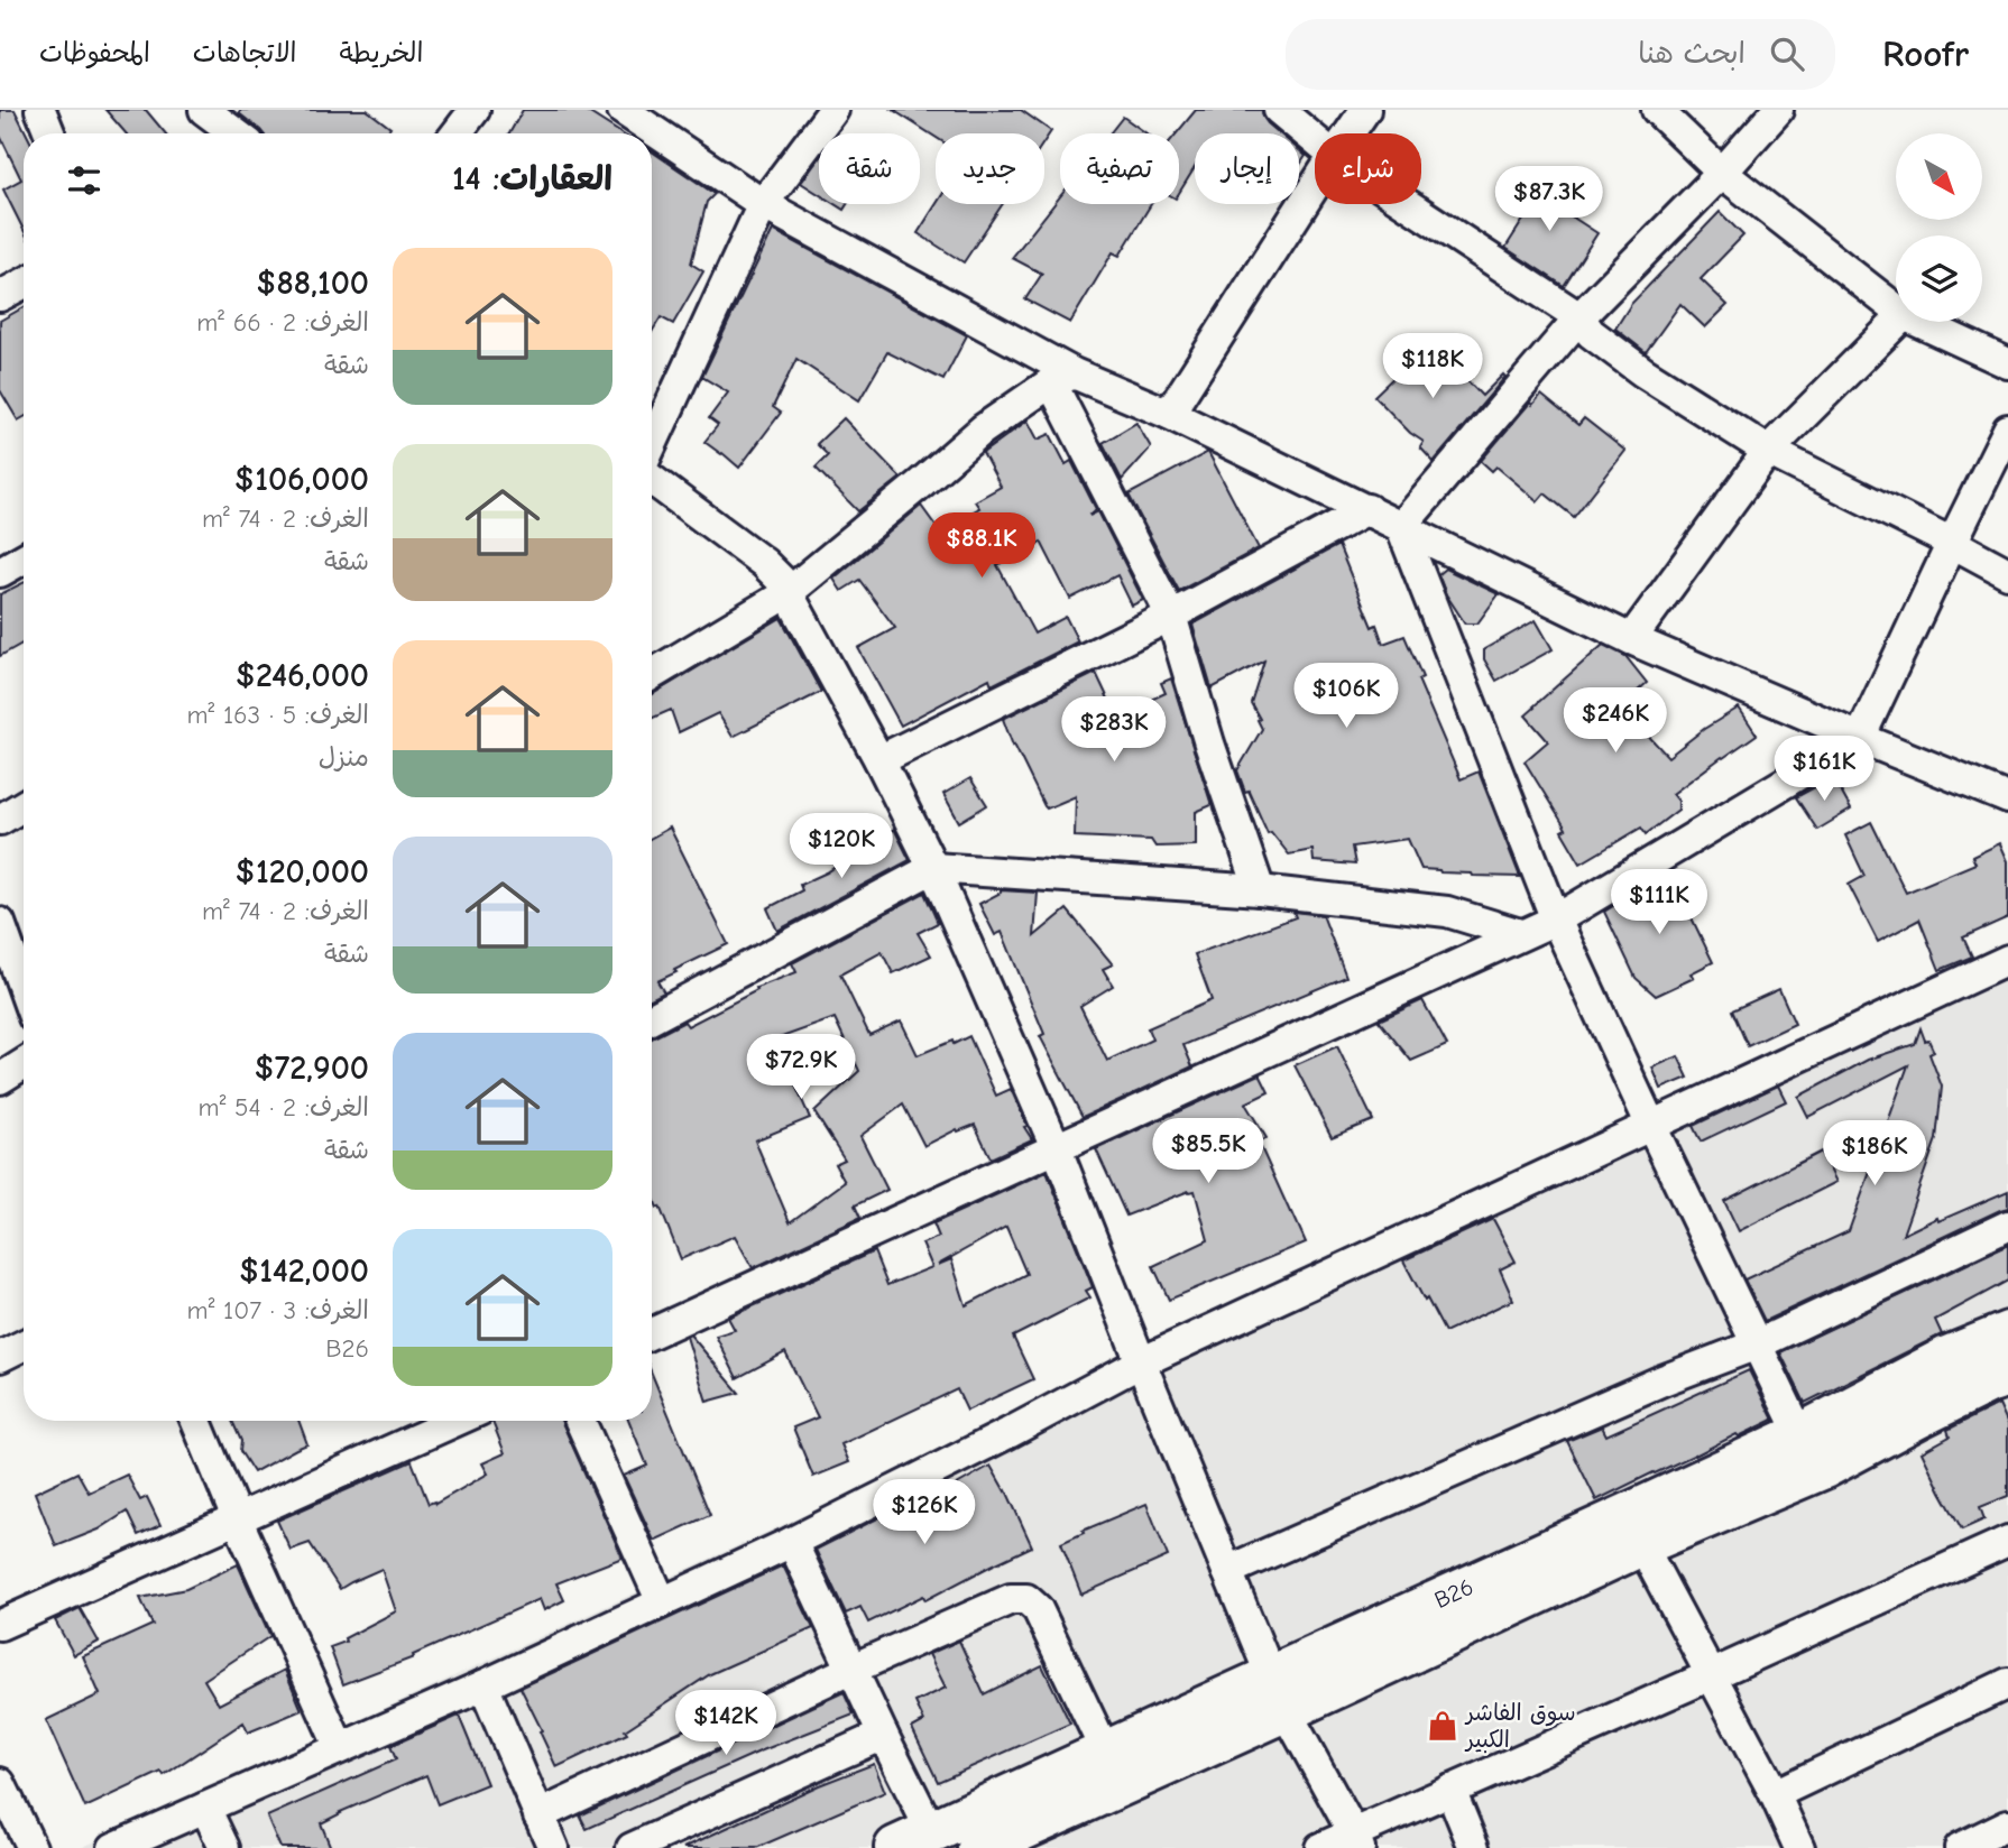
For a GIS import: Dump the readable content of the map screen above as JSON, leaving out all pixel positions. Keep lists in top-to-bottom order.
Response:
{
  "streets": {
    "highway": ["B26"]
  },
  "places": {
    "shop": ["سوق الفاشر الكبير"]
  },
  "north": "bottom right",
  "page": {
    "header": "Roofr",
    "search": "ابحث هنا",
    "nav": ["الخريطة", "الاتجاهات", "المحفوظات"],
    "chip": [
      "شراء",
      "إيجار",
      "تصفية",
      "جديد",
      "شقة"
    ],
    "heading": "العقارات: 14",
    "price": [
      "$87.3K",
      "$118K",
      "$88.1K",
      "$106K",
      "$246K",
      "$283K",
      "$161K",
      "$120K",
      "$111K",
      "$72.9K",
      "$85.5K",
      "$186K",
      "$126K",
      "$142K"
    ],
    "list": [
      {
        "name": "$88,100",
        "note": "الغرف: 2 · 66 m² · شقة"
      },
      {
        "name": "$106,000",
        "note": "الغرف: 2 · 74 m² · شقة"
      },
      {
        "name": "$246,000",
        "note": "الغرف: 5 · 163 m² · منزل"
      },
      {
        "name": "$120,000",
        "note": "الغرف: 2 · 74 m² · شقة"
      },
      {
        "name": "$72,900",
        "note": "الغرف: 2 · 54 m² · شقة"
      },
      {
        "name": "$142,000",
        "note": "الغرف: 3 · 107 m² · B26"
      }
    ]
  }
}
